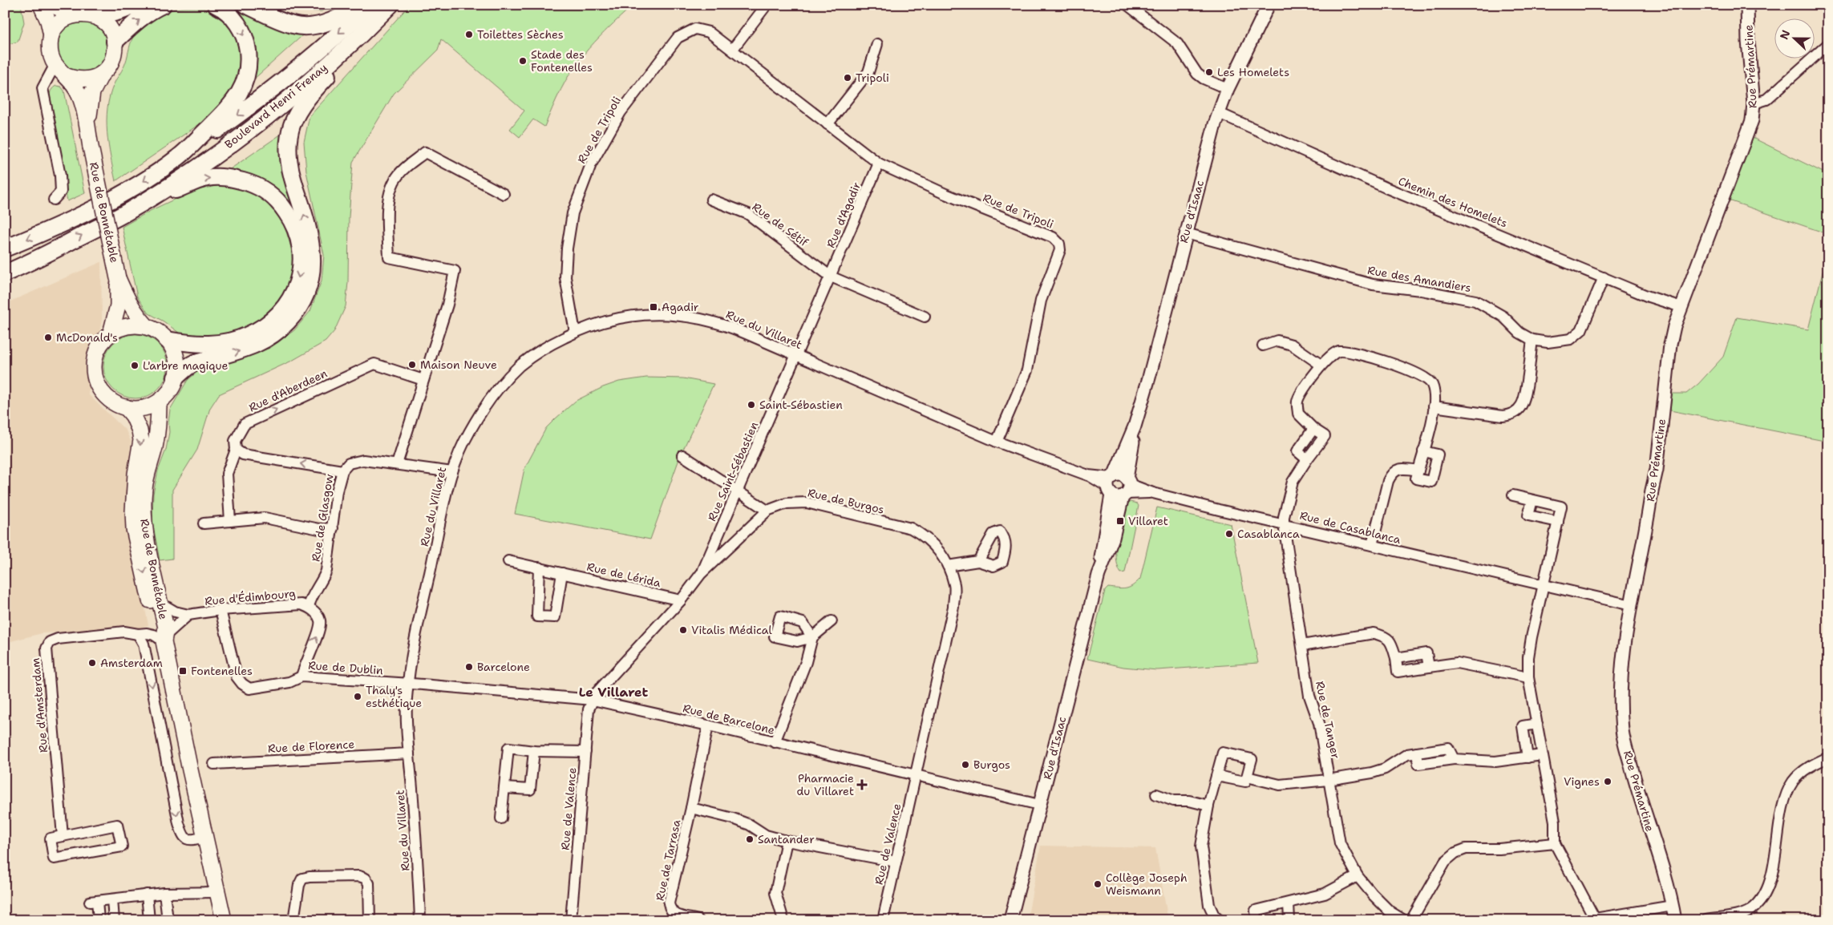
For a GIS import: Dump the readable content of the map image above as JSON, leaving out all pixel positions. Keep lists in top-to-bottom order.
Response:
{
  "streets": {
    "highway": ["Boulevard Henri Frenay"],
    "main road": ["Rue de Bonnétable"],
    "street": [
      "Rue Prémartine",
      "Rue de Tripoli",
      "Chemin des Homelets",
      "Rue d'Isaac",
      "Rue d'Agadir",
      "Rue de Sétif",
      "Rue des Amandiers",
      "Rue du Villaret",
      "Rue d'Aberdeen",
      "Rue Saint-Sébastien",
      "Rue de Burgos",
      "Rue de Glasgow",
      "Rue de Casablanca",
      "Rue de Lérida",
      "Rue d'Édimbourg",
      "Rue de Dublin",
      "Rue d'Amsterdam",
      "Rue de Barcelone",
      "Rue de Tanger",
      "Rue de Florence",
      "Rue de Valence",
      "Rue de Tarrasa"
    ]
  },
  "crossings": [
    ["Rue Prémartine", "Chemin des Homelets"],
    ["Rue Prémartine", "Rue de Casablanca"],
    ["Rue de Tripoli", "Rue d'Agadir"],
    ["Rue de Tripoli", "Rue du Villaret"],
    ["Chemin des Homelets", "Rue d'Isaac"],
    ["Chemin des Homelets", "Rue des Amandiers"],
    ["Rue d'Isaac", "Rue des Amandiers"],
    ["Rue d'Isaac", "Rue du Villaret"],
    ["Rue d'Isaac", "Rue de Casablanca"],
    ["Rue d'Isaac", "Rue de Barcelone"],
    ["Rue de Bonnétable", "Rue d'Édimbourg"],
    ["Rue de Bonnétable", "Rue d'Amsterdam"],
    ["Rue d'Agadir", "Rue de Sétif"],
    ["Rue d'Agadir", "Rue du Villaret"],
    ["Rue d'Agadir", "Rue Saint-Sébastien"],
    ["Rue du Villaret", "Rue Saint-Sébastien"],
    ["Rue du Villaret", "Rue de Glasgow"],
    ["Rue du Villaret", "Rue de Casablanca"],
    ["Rue du Villaret", "Rue de Dublin"],
    ["Rue du Villaret", "Rue de Barcelone"],
    ["Rue du Villaret", "Rue de Florence"],
    ["Rue Saint-Sébastien", "Rue de Burgos"],
    ["Rue de Burgos", "Rue de Lérida"],
    ["Rue de Burgos", "Rue de Barcelone"],
    ["Rue de Burgos", "Rue de Valence"],
    ["Rue de Glasgow", "Rue d'Édimbourg"],
    ["Rue de Casablanca", "Rue de Tanger"],
    ["Rue d'Édimbourg", "Rue de Dublin"],
    ["Rue de Dublin", "Rue de Barcelone"],
    ["Rue de Barcelone", "Rue de Valence"],
    ["Rue de Barcelone", "Rue de Tarrasa"]
  ],
  "one_way": ["Rue d'Aberdeen"],
  "districts": ["Le Villaret"],
  "places": {
    "other": [
      "Toilettes Sèches",
      "Stade des Fontenelles",
      "Les Homelets",
      "Tripoli",
      "McDonald's",
      "Maison Neuve",
      "L'arbre magique",
      "Saint-Sébastien",
      "Casablanca",
      "Vitalis Médical",
      "Amsterdam",
      "Barcelone",
      "Thaly's esthétique",
      "Burgos",
      "Vignes",
      "Santander",
      "Collège Joseph Weismann"
    ],
    "transit": ["Agadir", "Villaret", "Fontenelles"],
    "health": ["Pharmacie du Villaret"]
  },
  "north": "left"
}
